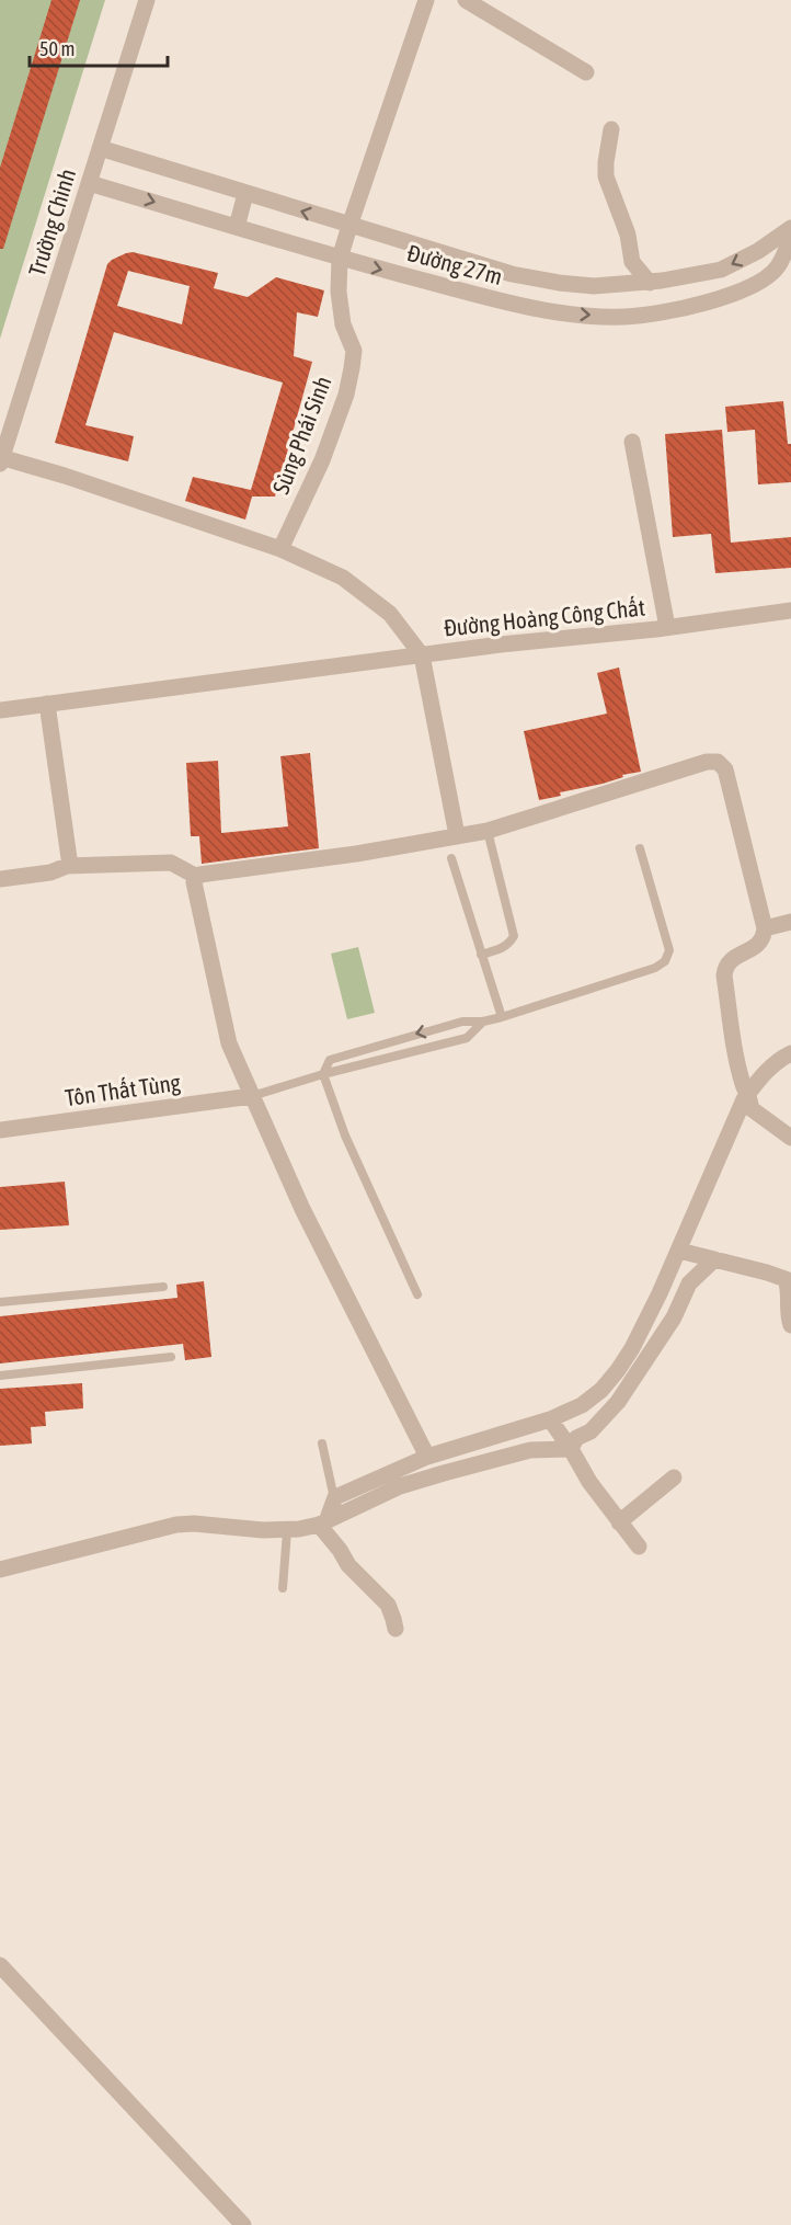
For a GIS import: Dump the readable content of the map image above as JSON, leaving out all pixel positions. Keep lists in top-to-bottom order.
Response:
{
  "streets": {
    "street": [
      "Trường Chinh",
      "Đường 27m",
      "Sùng Phái Sinh",
      "Đường Hoàng Công Chất",
      "Tôn Thất Tùng"
    ]
  },
  "crossings": [
    ["Trường Chinh", "Đường 27m"],
    ["Trường Chinh", "Đường Hoàng Công Chất"],
    ["Đường 27m", "Sùng Phái Sinh"],
    ["Sùng Phái Sinh", "Đường Hoàng Công Chất"]
  ],
  "scale_bar": "50 m"
}
